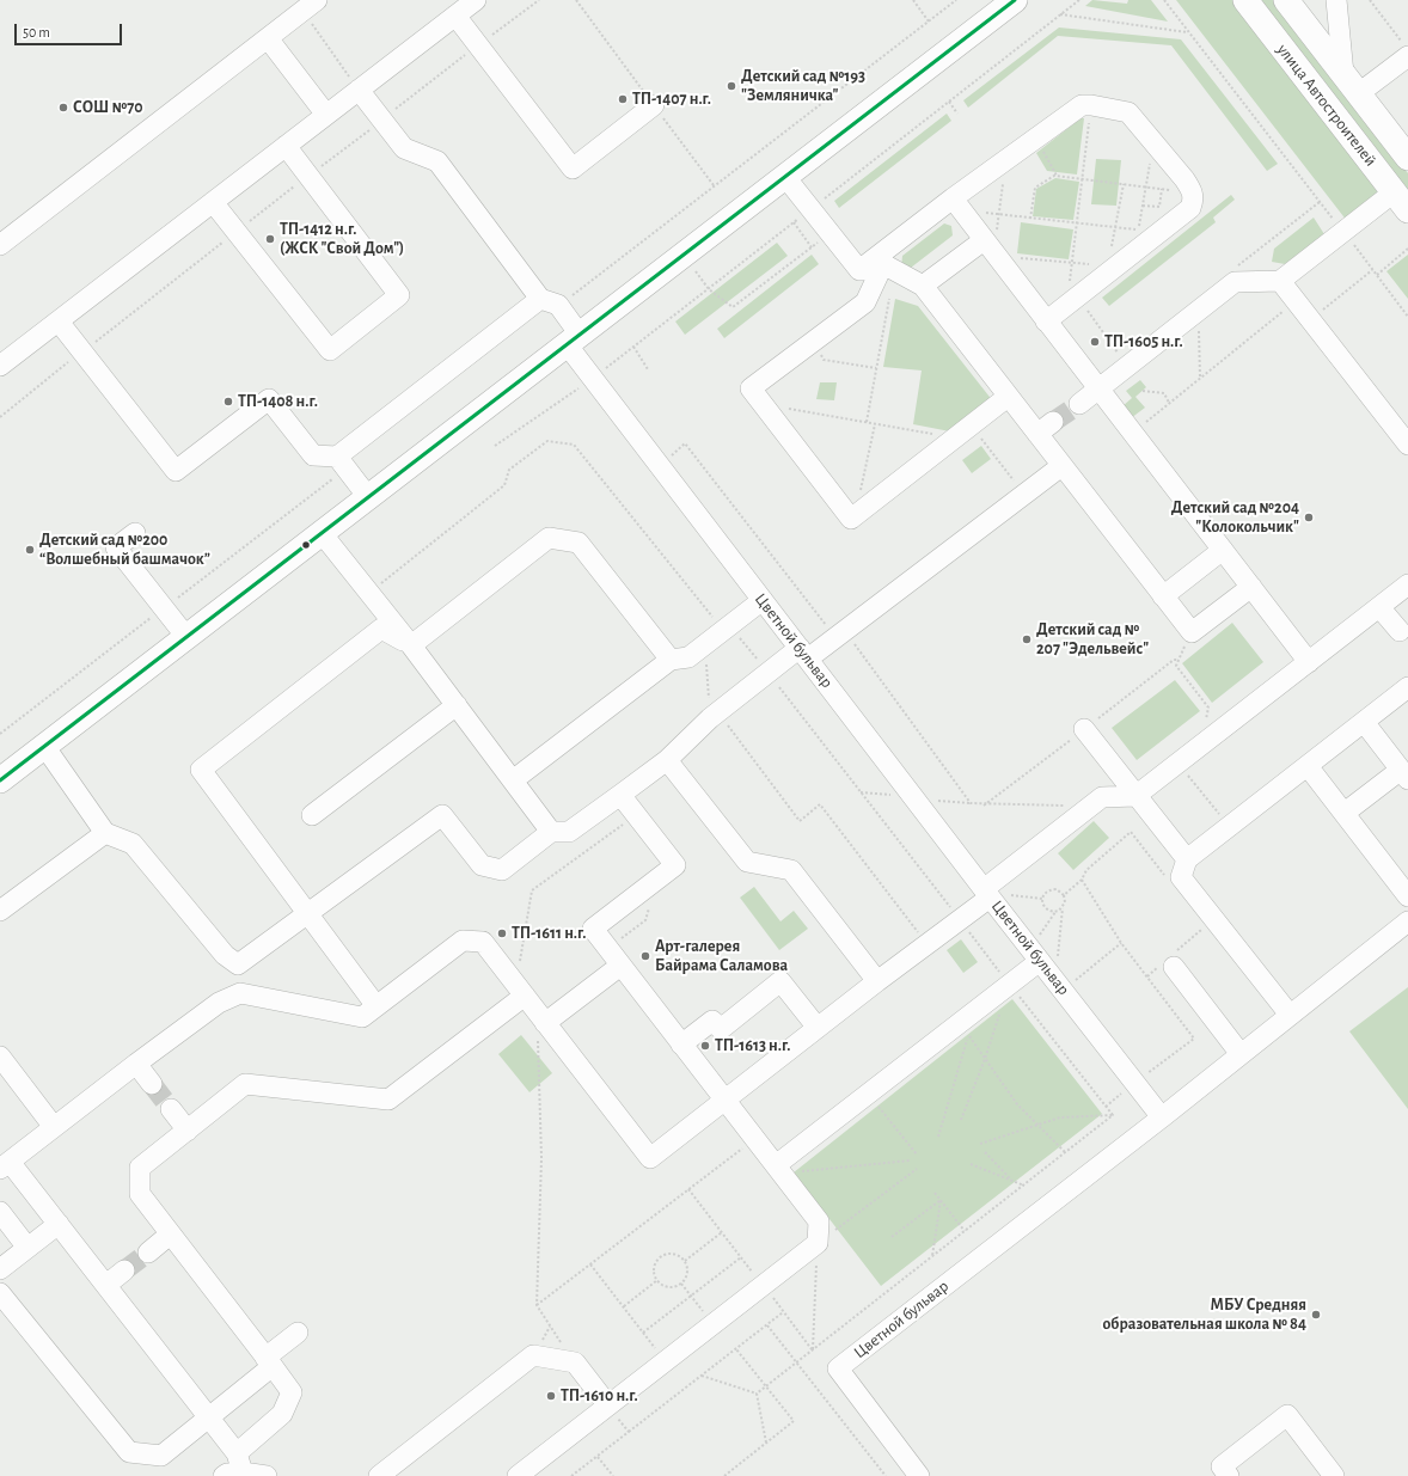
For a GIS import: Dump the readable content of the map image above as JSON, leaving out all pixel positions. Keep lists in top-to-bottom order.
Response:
{
  "streets": {
    "main road": ["улица Автостроителей"],
    "street": ["Цветной бульвар"]
  },
  "places": [
    "Детский сад №193 \"Земляничка\"",
    "ТП-1407 н.г.",
    "СОШ №70",
    "ТП-1412 н.г. (ЖСК \"Свой Дом\")",
    "ТП-1605 н.г.",
    "ТП-1408 н.г.",
    "Детский сад №204 \"Колокольчик\"",
    "Детский сад №200 “Волшебный башмачок”",
    "Детский сад № 207 \"Эдельвейс\"",
    "ТП-1611 н.г.",
    "Арт-галерея Байрама Саламова",
    "ТП-1613 н.г.",
    "МБУ Средняя образовательная школа № 84",
    "ТП-1610 н.г."
  ],
  "scale_bar": "50 m"
}
